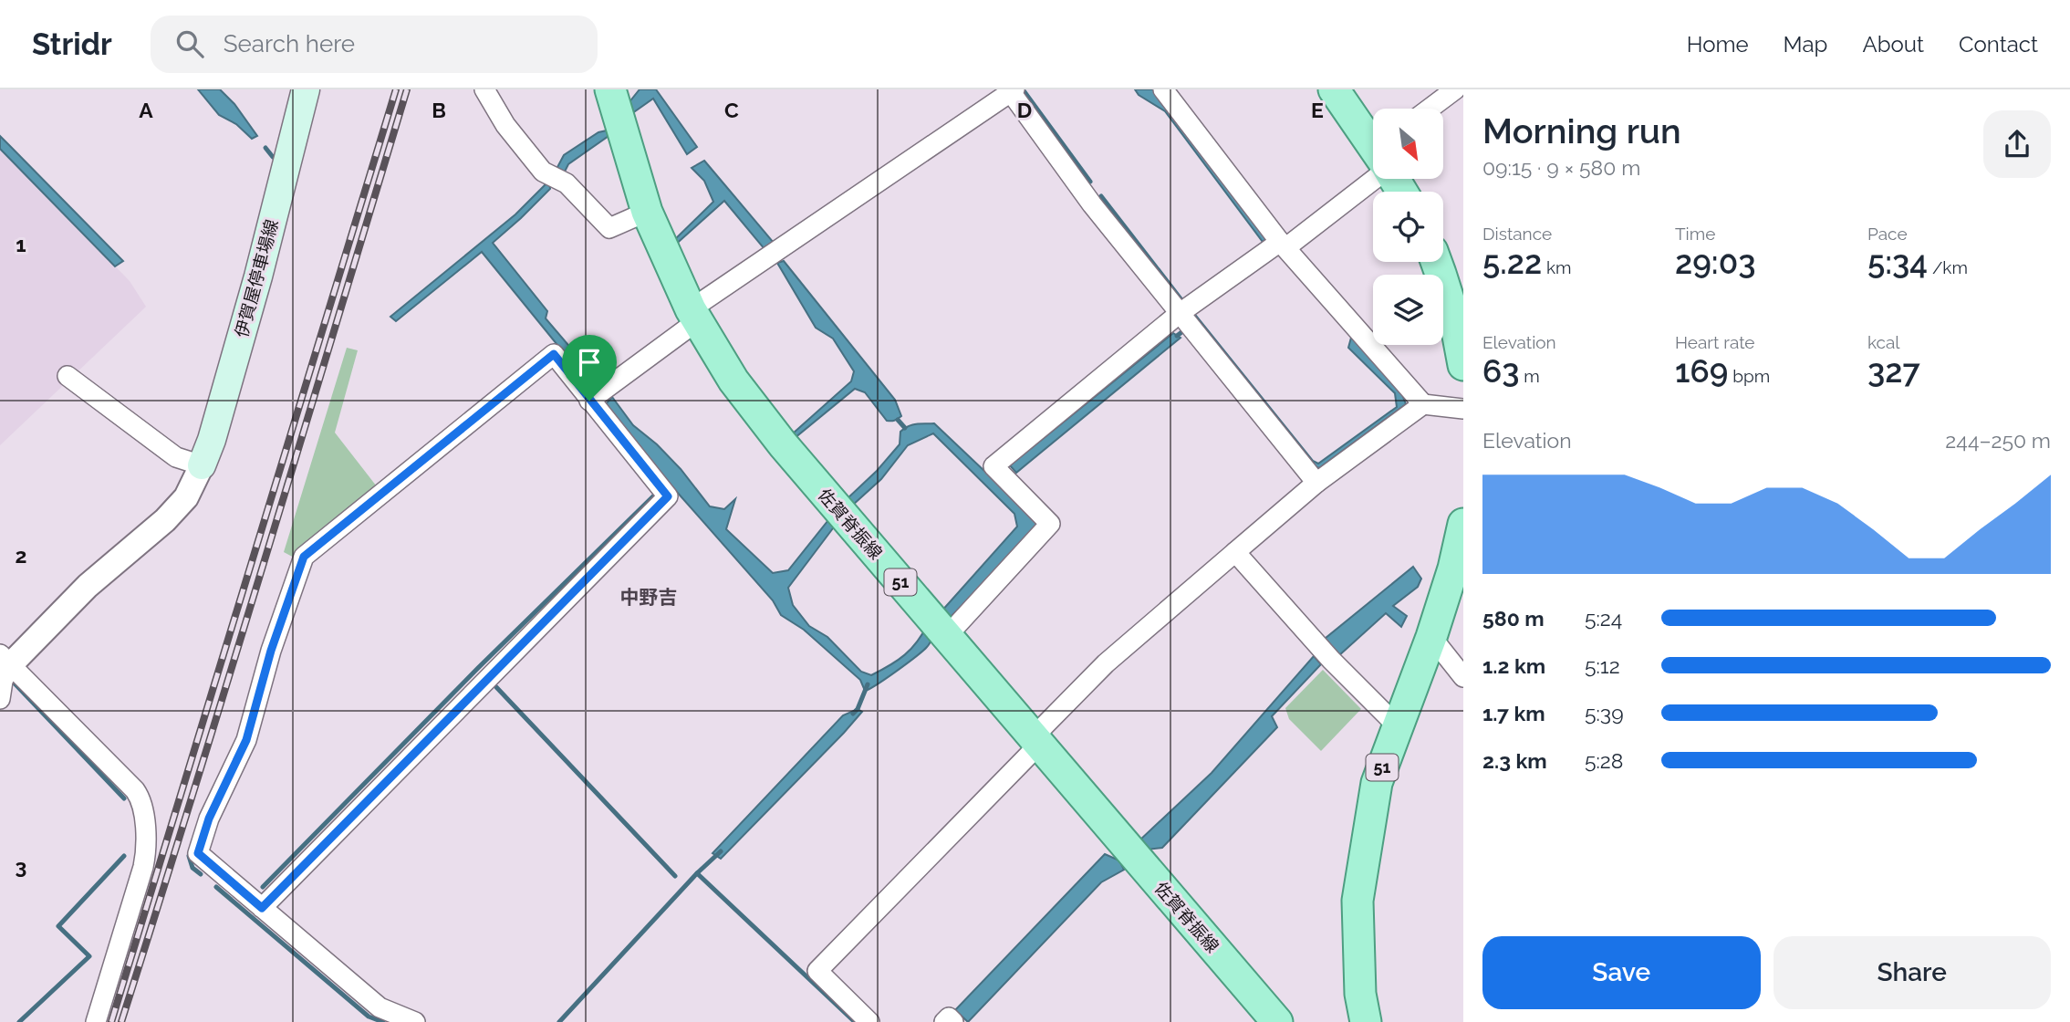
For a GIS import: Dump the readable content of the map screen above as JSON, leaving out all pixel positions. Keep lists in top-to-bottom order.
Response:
{
  "streets": {
    "main road": ["伊賀屋停車場線", "佐賀脊振線", "51"]
  },
  "districts": ["中野吉"],
  "north": "bottom right",
  "page": {
    "header": "Stridr",
    "search": "Search here",
    "nav": [
      "Home",
      "Map",
      "About",
      "Contact"
    ],
    "heading": ["Morning run", "09:15 · 9 × 580 m"],
    "stats": [
      ["Distance", "5.22 km"],
      ["Time", "29:03"],
      ["Pace", "5:34 /km"],
      ["Elevation", "63 m"],
      ["Heart rate", "169 bpm"],
      ["kcal", "327"]
    ],
    "chart": ["Elevation", "244–250 m"],
    "list": [
      {
        "name": "580 m",
        "note": "5:24"
      },
      {
        "name": "1.2 km",
        "note": "5:12"
      },
      {
        "name": "1.7 km",
        "note": "5:39"
      },
      {
        "name": "2.3 km",
        "note": "5:28"
      }
    ],
    "buttons": ["Save", "Share"]
  },
  "grid": {
    "columns": [
      "A",
      "B",
      "C",
      "D",
      "E"
    ],
    "rows": ["1", "2", "3"]
  }
}
